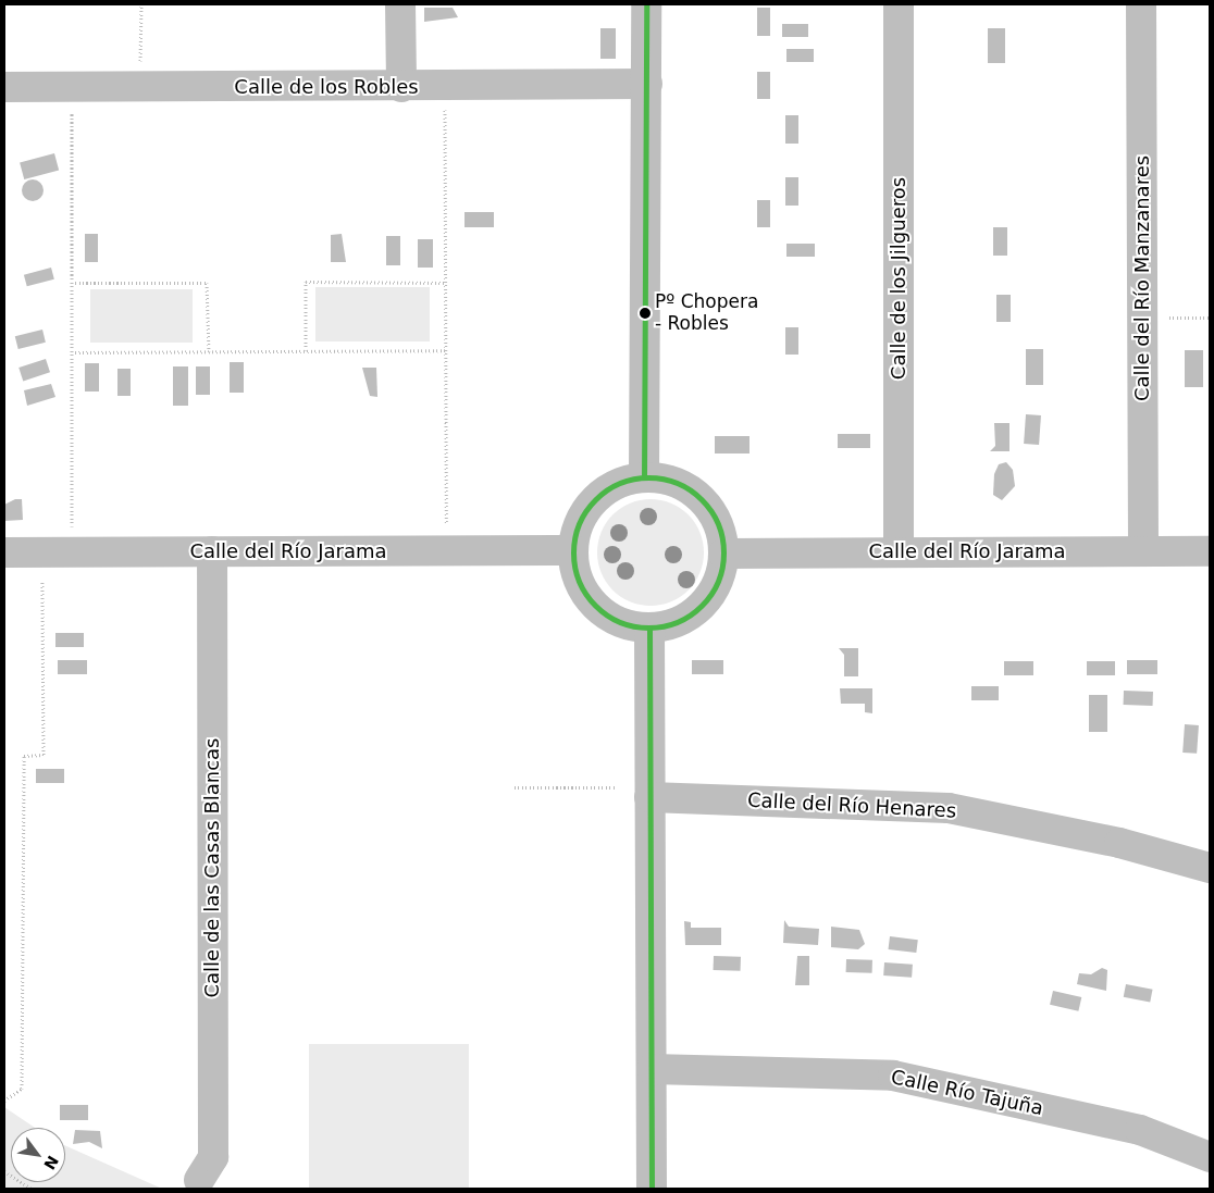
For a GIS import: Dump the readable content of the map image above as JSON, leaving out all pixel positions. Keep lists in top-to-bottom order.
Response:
{
  "streets": {
    "street": [
      "Calle de los Robles",
      "Calle de los Jilgueros",
      "Calle del Río Manzanares",
      "Calle del Río Jarama",
      "Calle del Río Henares",
      "Calle de las Casas Blancas",
      "Calle Río Tajuña"
    ]
  },
  "crossings": [
    ["Calle de los Jilgueros", "Calle del Río Jarama"],
    ["Calle del Río Manzanares", "Calle del Río Jarama"],
    ["Calle del Río Jarama", "Calle de las Casas Blancas"]
  ],
  "places": ["Pº Chopera - Robles"],
  "north": "bottom right"
}
